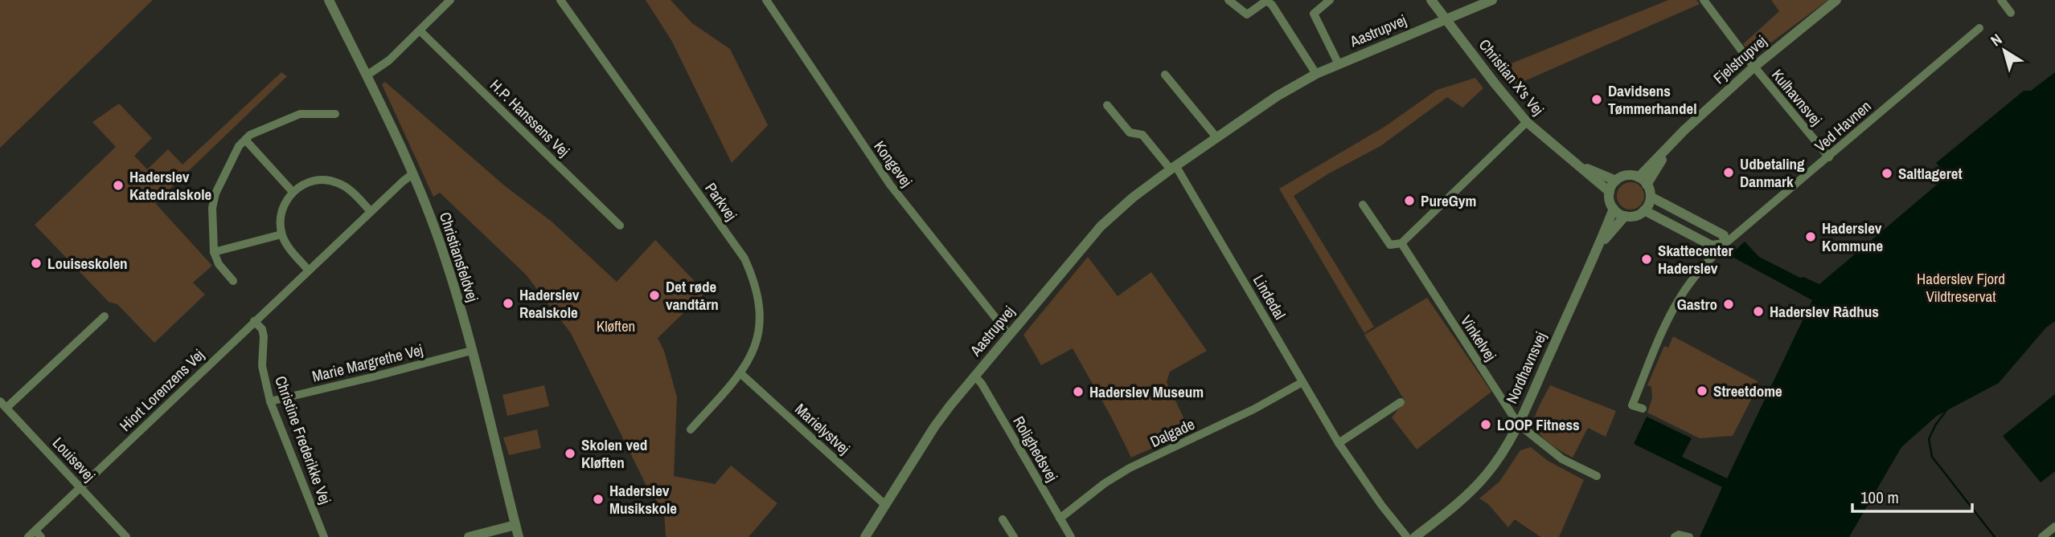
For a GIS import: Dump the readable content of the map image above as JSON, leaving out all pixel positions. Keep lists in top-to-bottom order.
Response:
{
  "streets": {
    "street": [
      "Aastrupvej",
      "Fjelstrupvej",
      "Christian X's Vej",
      "Kulhavnsvej",
      "H.P. Hanssens Vej",
      "Ved Havnen",
      "Kongevej",
      "Parkvej",
      "Christiansfeldvej",
      "Lindedal",
      "Vinkelvej",
      "Marie Margrethe Vej",
      "Nordhavnsvej",
      "Hiort Lorenzens Vej",
      "Marielystvej",
      "Dalgade",
      "Christine Frederikke Vej",
      "Rolighedsvej",
      "Louisevej"
    ]
  },
  "crossings": [
    ["Aastrupvej", "Christian X's Vej"],
    ["Aastrupvej", "Kongevej"],
    ["Aastrupvej", "Lindedal"],
    ["Aastrupvej", "Marielystvej"],
    ["Aastrupvej", "Rolighedsvej"],
    ["Fjelstrupvej", "Christian X's Vej"],
    ["Fjelstrupvej", "Kulhavnsvej"],
    ["Fjelstrupvej", "Nordhavnsvej"],
    ["Christian X's Vej", "Nordhavnsvej"],
    ["Kulhavnsvej", "Ved Havnen"],
    ["Parkvej", "Marielystvej"],
    ["Christiansfeldvej", "Marie Margrethe Vej"],
    ["Christiansfeldvej", "Hiort Lorenzens Vej"],
    ["Lindedal", "Dalgade"],
    ["Vinkelvej", "Nordhavnsvej"],
    ["Marie Margrethe Vej", "Christine Frederikke Vej"],
    ["Hiort Lorenzens Vej", "Christine Frederikke Vej"],
    ["Hiort Lorenzens Vej", "Louisevej"],
    ["Dalgade", "Rolighedsvej"]
  ],
  "parks": ["Haderslev Fjord Vildtreservat", "Kløften"],
  "places": [
    "Davidsens Tømmerhandel",
    "Udbetaling Danmark",
    "Saltlageret",
    "Haderslev Katedralskole",
    "PureGym",
    "Haderslev Kommune",
    "Skattecenter Haderslev",
    "Louiseskolen",
    "Det røde vandtårn",
    "Haderslev Realskole",
    "Gastro",
    "Haderslev Rådhus",
    "Streetdome",
    "Haderslev Museum",
    "LOOP Fitness",
    "Skolen ved Kløften",
    "Haderslev Musikskole"
  ],
  "scale_bar": "100 m",
  "north": "top left"
}
